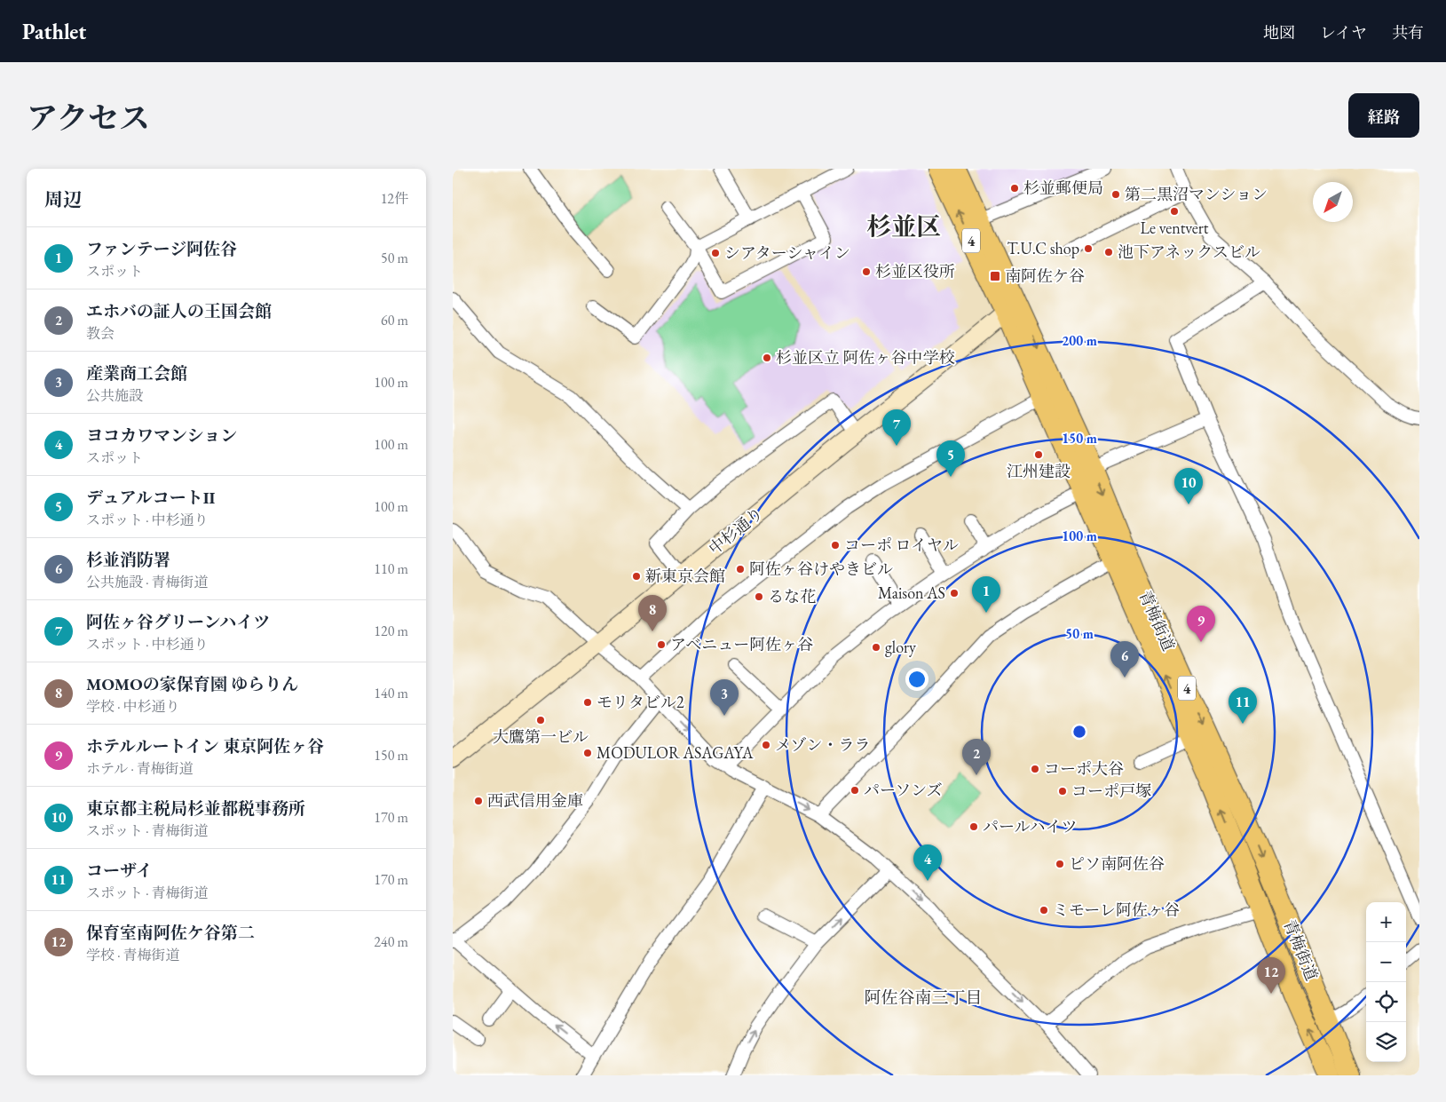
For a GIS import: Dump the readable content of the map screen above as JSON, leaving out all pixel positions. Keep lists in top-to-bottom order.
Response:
{
  "streets": {
    "main road": ["4", "中杉通り", "青梅街道"]
  },
  "crossings": [
    ["中杉通り", "青梅街道"]
  ],
  "districts": ["杉並区", "阿佐谷南三丁目"],
  "places": {
    "other": [
      "杉並郵便局",
      "第二黒沼マンション",
      "Le ventvert",
      "T.U.C shop",
      "池下アネックスビル",
      "シアターシャイン",
      "杉並区役所",
      "杉並区立 阿佐ヶ谷中学校",
      "江州建設",
      "コーポ ロイヤル",
      "阿佐ヶ谷けやきビル",
      "新東京会館",
      "Maison AS",
      "るな花",
      "アベニュー阿佐ヶ谷",
      "glory",
      "モリタビル2",
      "大鷹第一ビル",
      "メゾン・ララ",
      "MODULOR ASAGAYA",
      "コーポ大谷",
      "パーソンズ",
      "コーポ戸塚",
      "西武信用金庫",
      "パールハイツ",
      "ピソ南阿佐谷",
      "ミモーレ阿佐ヶ谷"
    ],
    "transit": ["南阿佐ケ谷"]
  },
  "north": "bottom left",
  "page": {
    "header": "Pathlet",
    "nav": ["地図", "レイヤ", "共有"],
    "title": "アクセス",
    "buttons": "経路",
    "heading": ["周辺", "12件"],
    "list": [
      {
        "mark": "1",
        "name": "ファンテージ阿佐谷",
        "note": "スポット",
        "value": "50 m"
      },
      {
        "mark": "2",
        "name": "エホバの証人の王国会館",
        "note": "教会",
        "value": "60 m"
      },
      {
        "mark": "3",
        "name": "産業商工会館",
        "note": "公共施設",
        "value": "100 m"
      },
      {
        "mark": "4",
        "name": "ヨコカワマンション",
        "note": "スポット",
        "value": "100 m"
      },
      {
        "mark": "5",
        "name": "デュアルコートⅡ",
        "note": "スポット · 中杉通り",
        "value": "100 m"
      },
      {
        "mark": "6",
        "name": "杉並消防署",
        "note": "公共施設 · 青梅街道",
        "value": "110 m"
      },
      {
        "mark": "7",
        "name": "阿佐ヶ谷グリーンハイツ",
        "note": "スポット · 中杉通り",
        "value": "120 m"
      },
      {
        "mark": "8",
        "name": "MOMOの家保育園 ゆらりん",
        "note": "学校 · 中杉通り",
        "value": "140 m"
      },
      {
        "mark": "9",
        "name": "ホテルルートイン 東京阿佐ヶ谷",
        "note": "ホテル · 青梅街道",
        "value": "150 m"
      },
      {
        "mark": "10",
        "name": "東京都主税局杉並都税事務所",
        "note": "スポット · 青梅街道",
        "value": "170 m"
      },
      {
        "mark": "11",
        "name": "コーザイ",
        "note": "スポット · 青梅街道",
        "value": "170 m"
      },
      {
        "mark": "12",
        "name": "保育室南阿佐ケ谷第二",
        "note": "学校 · 青梅街道",
        "value": "240 m"
      }
    ],
    "pins": [
      "7",
      "5",
      "10",
      "1",
      "8",
      "9",
      "6",
      "3",
      "11",
      "2",
      "4",
      "12"
    ],
    "map_buttons": ["+", "−"]
  },
  "rings": [
    "200 m",
    "150 m",
    "100 m",
    "50 m"
  ]
}
